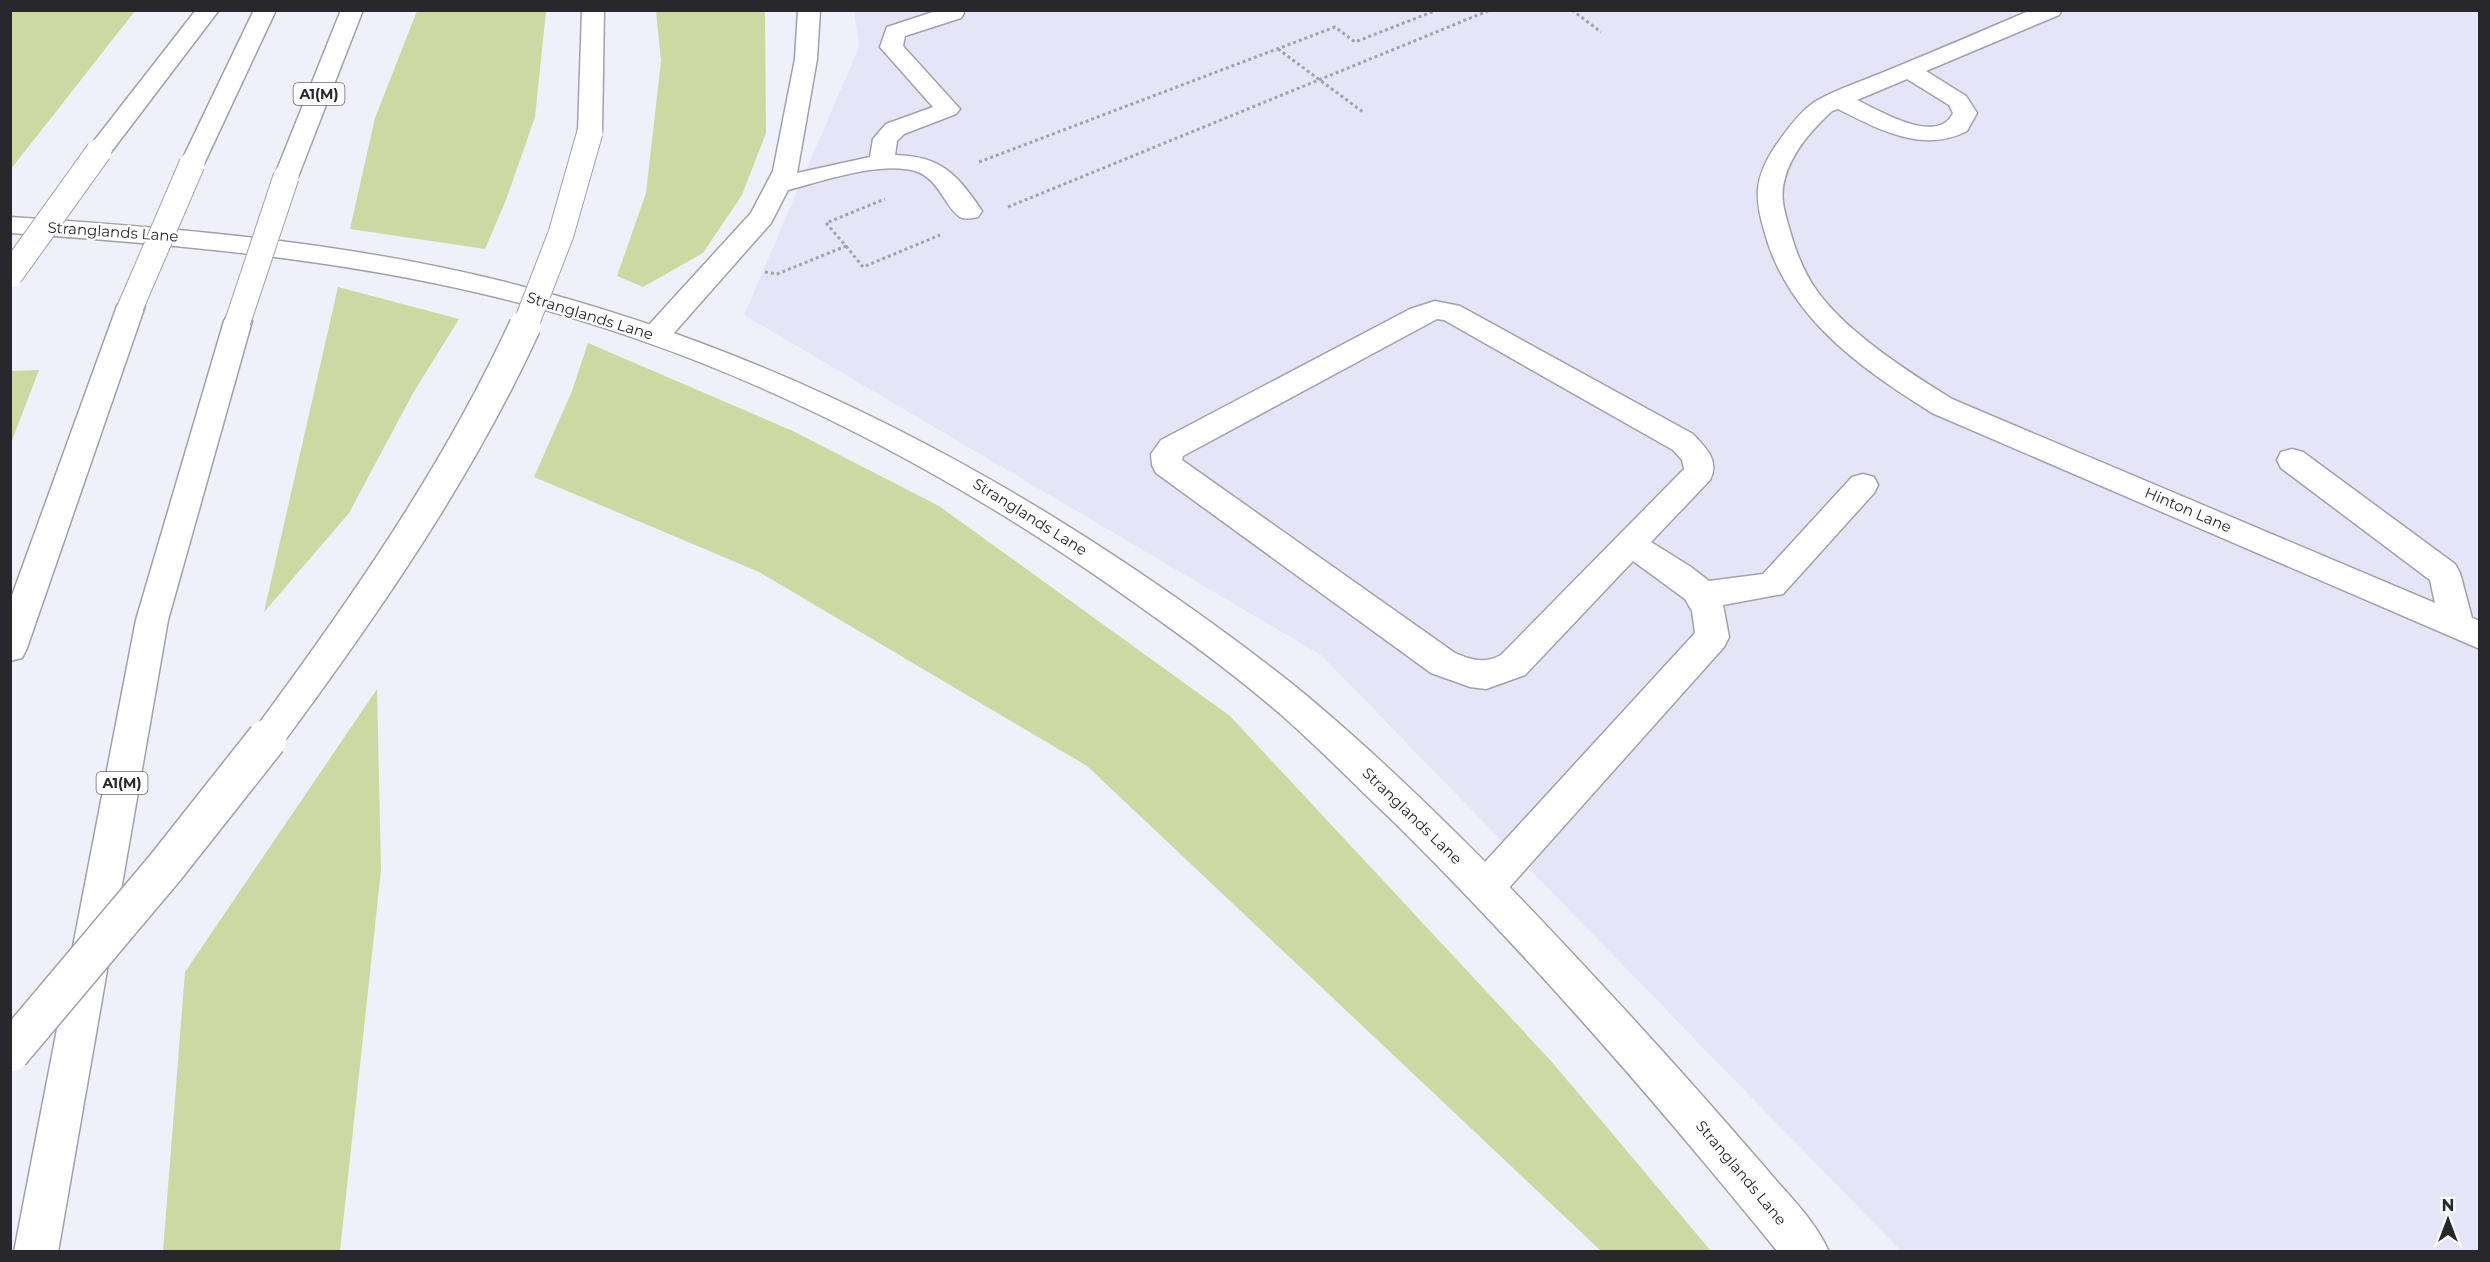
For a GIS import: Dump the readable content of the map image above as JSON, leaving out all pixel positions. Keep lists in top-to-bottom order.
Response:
{
  "streets": {
    "main road": ["A1(M)", "Stranglands Lane", "Hinton Lane"]
  },
  "north": "top"
}
